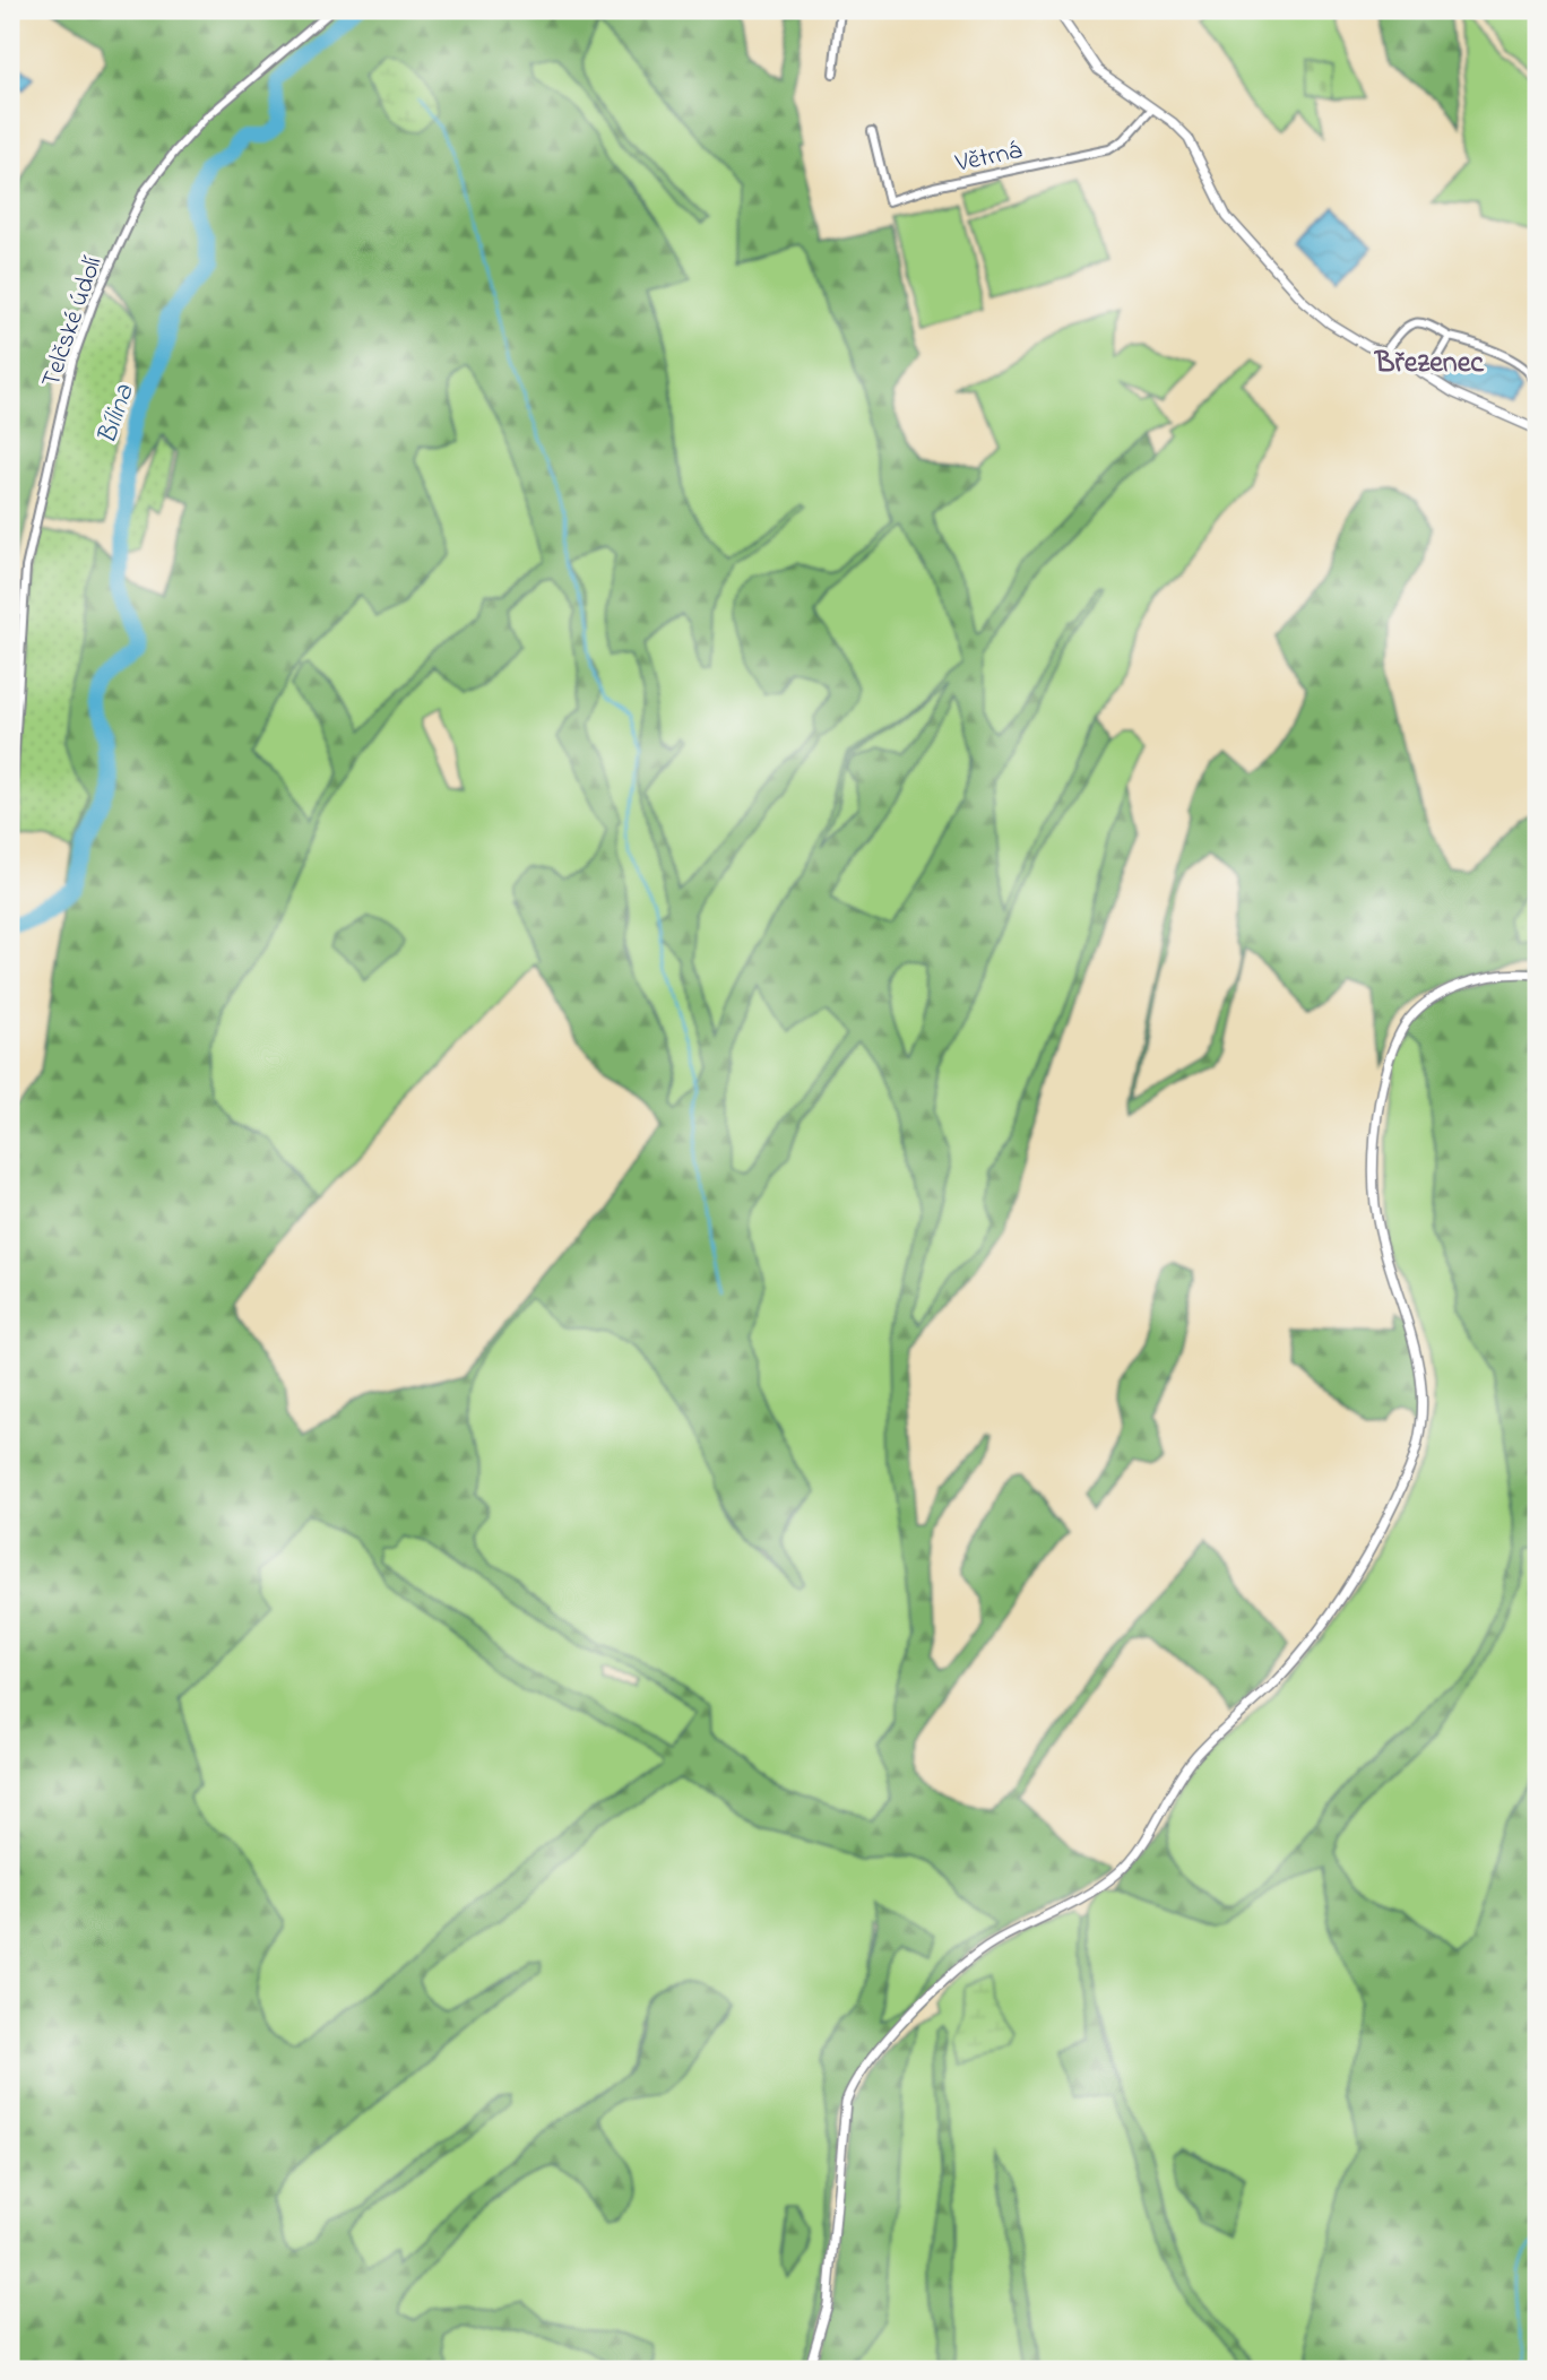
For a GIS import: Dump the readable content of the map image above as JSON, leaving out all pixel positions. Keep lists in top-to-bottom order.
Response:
{
  "streets": {
    "street": ["Větrná", "Telčské údolí"]
  },
  "districts": ["Březenec"],
  "water": ["Bílina"]
}
